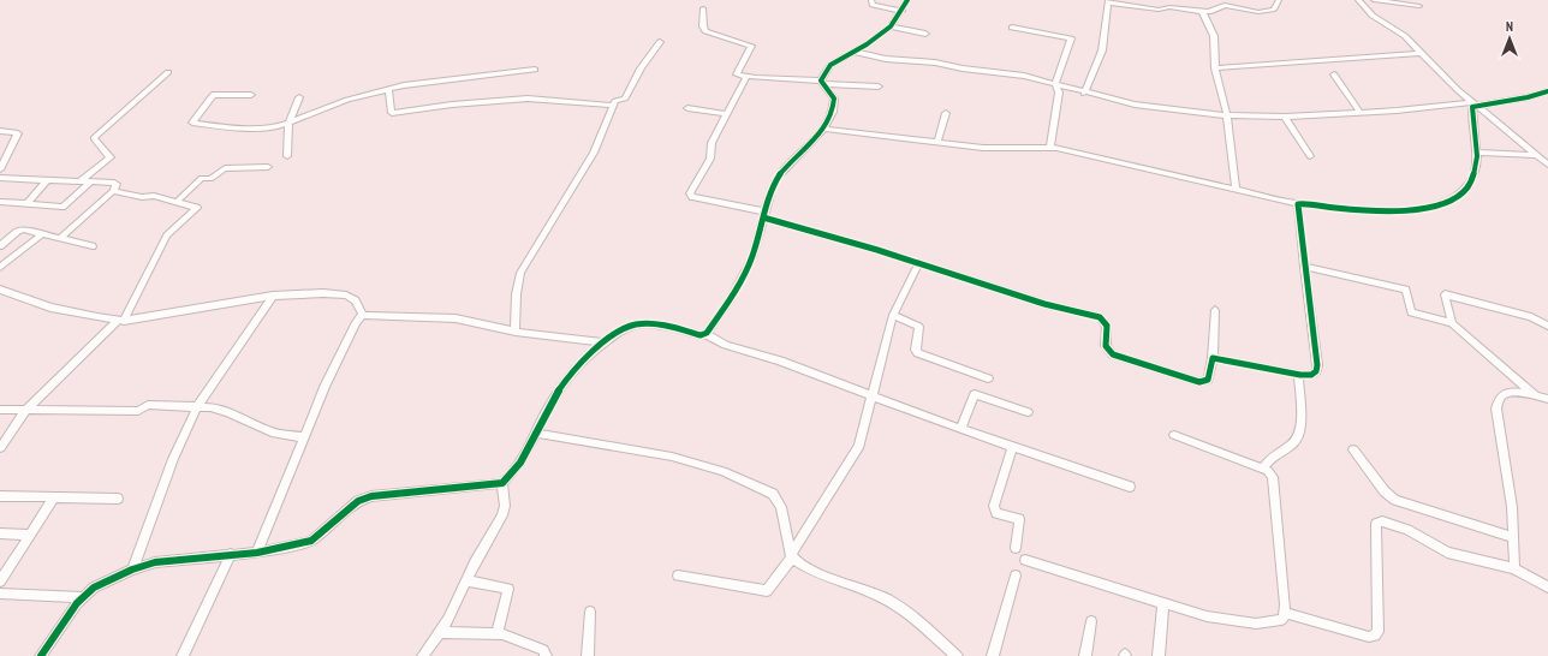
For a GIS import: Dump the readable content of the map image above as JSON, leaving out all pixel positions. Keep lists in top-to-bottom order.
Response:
{
  "north": "top"
}
